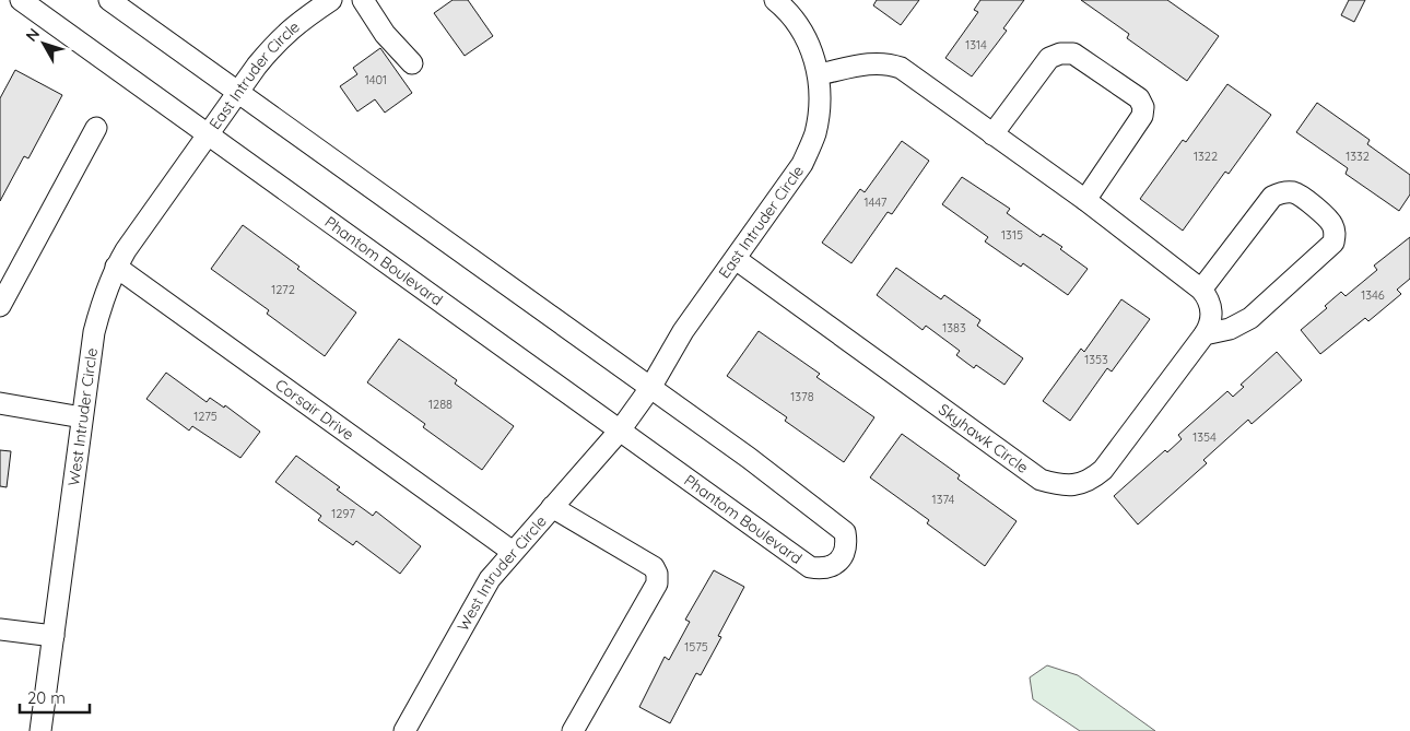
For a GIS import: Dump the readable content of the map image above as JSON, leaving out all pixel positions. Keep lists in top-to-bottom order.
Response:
{
  "streets": {
    "street": [
      "East Intruder Circle",
      "Phantom Boulevard",
      "Corsair Drive",
      "West Intruder Circle",
      "Skyhawk Circle"
    ]
  },
  "crossings": [
    ["East Intruder Circle", "Phantom Boulevard"],
    ["East Intruder Circle", "West Intruder Circle"],
    ["East Intruder Circle", "Skyhawk Circle"],
    ["Phantom Boulevard", "West Intruder Circle"],
    ["Corsair Drive", "West Intruder Circle"]
  ],
  "house_numbers": [
    "1314",
    "1401",
    "1322",
    "1332",
    "1447",
    "1315",
    "1272",
    "1346",
    "1383",
    "1353",
    "1378",
    "1288",
    "1275",
    "1354",
    "1374",
    "1297",
    "1575"
  ],
  "scale_bar": "20 m",
  "north": "top left"
}
